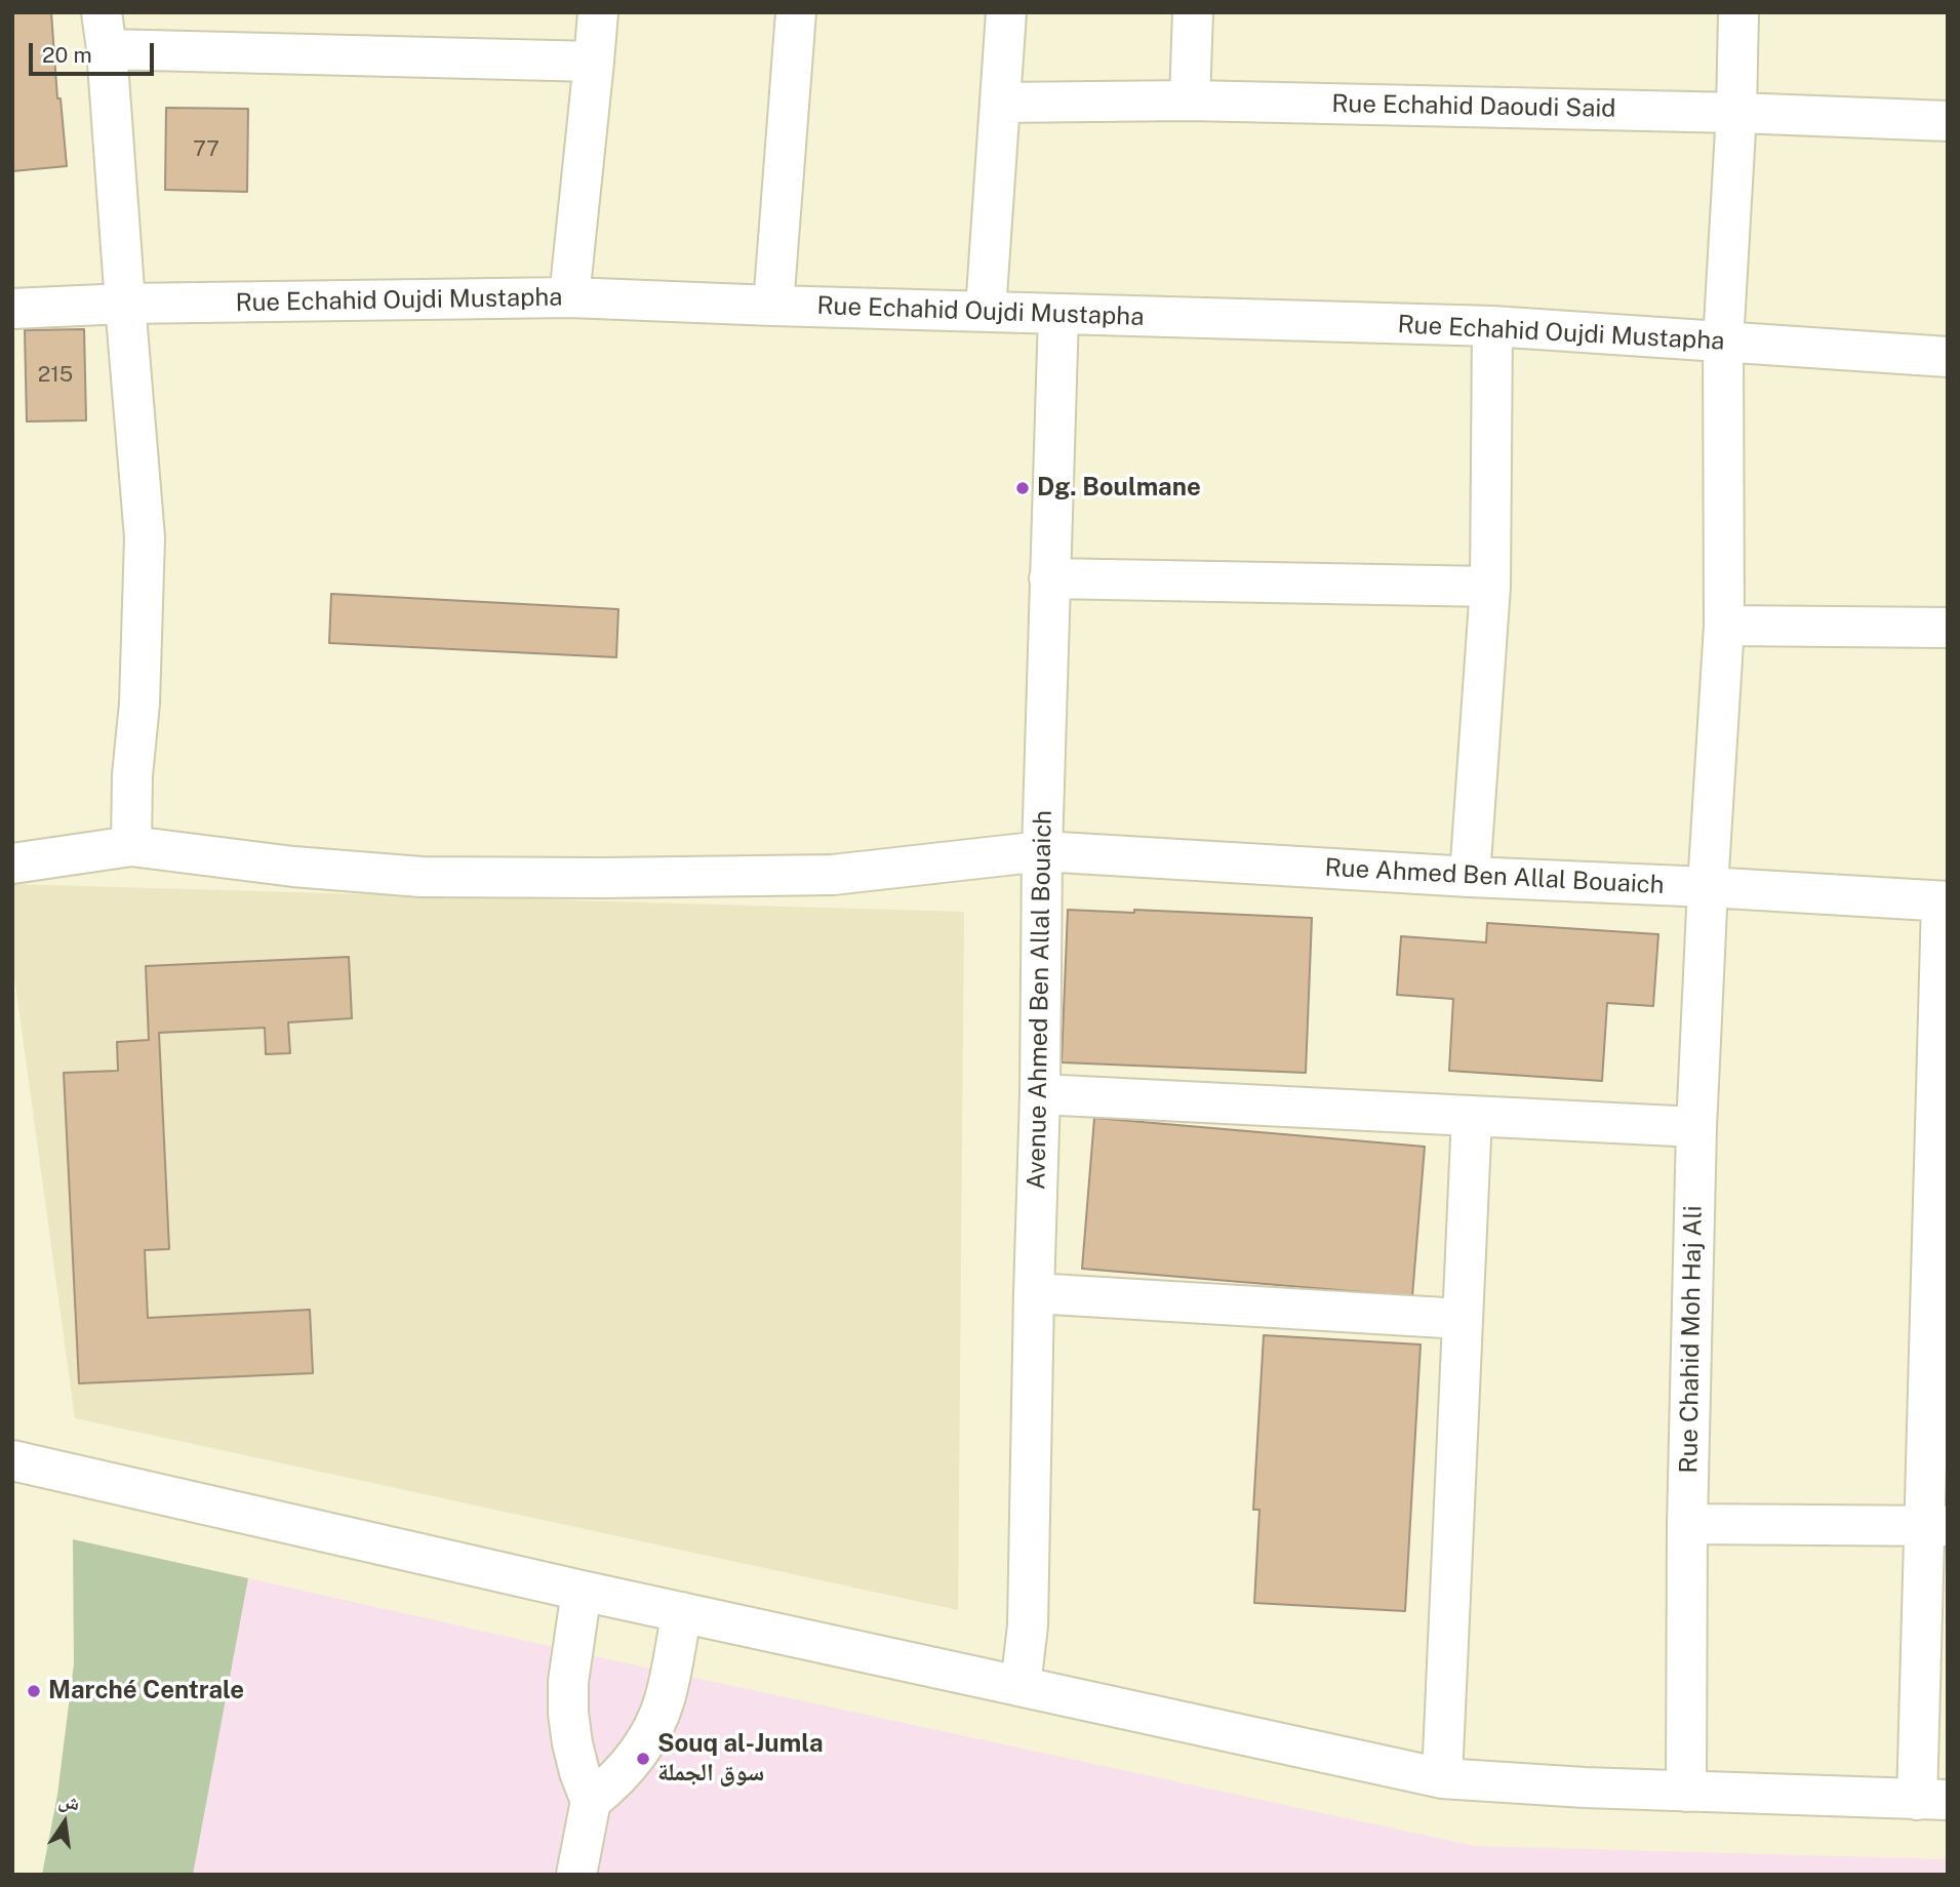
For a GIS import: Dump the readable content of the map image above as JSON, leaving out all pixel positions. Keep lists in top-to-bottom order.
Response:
{
  "streets": {
    "street": [
      "Rue Echahid Daoudi Said",
      "Rue Echahid Oujdi Mustapha",
      "Rue Ahmed Ben Allal Bouaich",
      "Avenue Ahmed Ben Allal Bouaich",
      "Rue Chahid Moh Haj Ali"
    ]
  },
  "crossings": [
    ["Rue Echahid Daoudi Said", "Rue Chahid Moh Haj Ali"],
    ["Rue Echahid Oujdi Mustapha", "Avenue Ahmed Ben Allal Bouaich"],
    ["Rue Echahid Oujdi Mustapha", "Rue Chahid Moh Haj Ali"],
    ["Rue Ahmed Ben Allal Bouaich", "Avenue Ahmed Ben Allal Bouaich"],
    ["Rue Ahmed Ben Allal Bouaich", "Rue Chahid Moh Haj Ali"]
  ],
  "places": ["Dg. Boulmane", "Marché Centrale", "Souq al-Jumla سوق الجملة"],
  "house_numbers": ["77", "215"],
  "scale_bar": "20 m",
  "north": "top"
}
